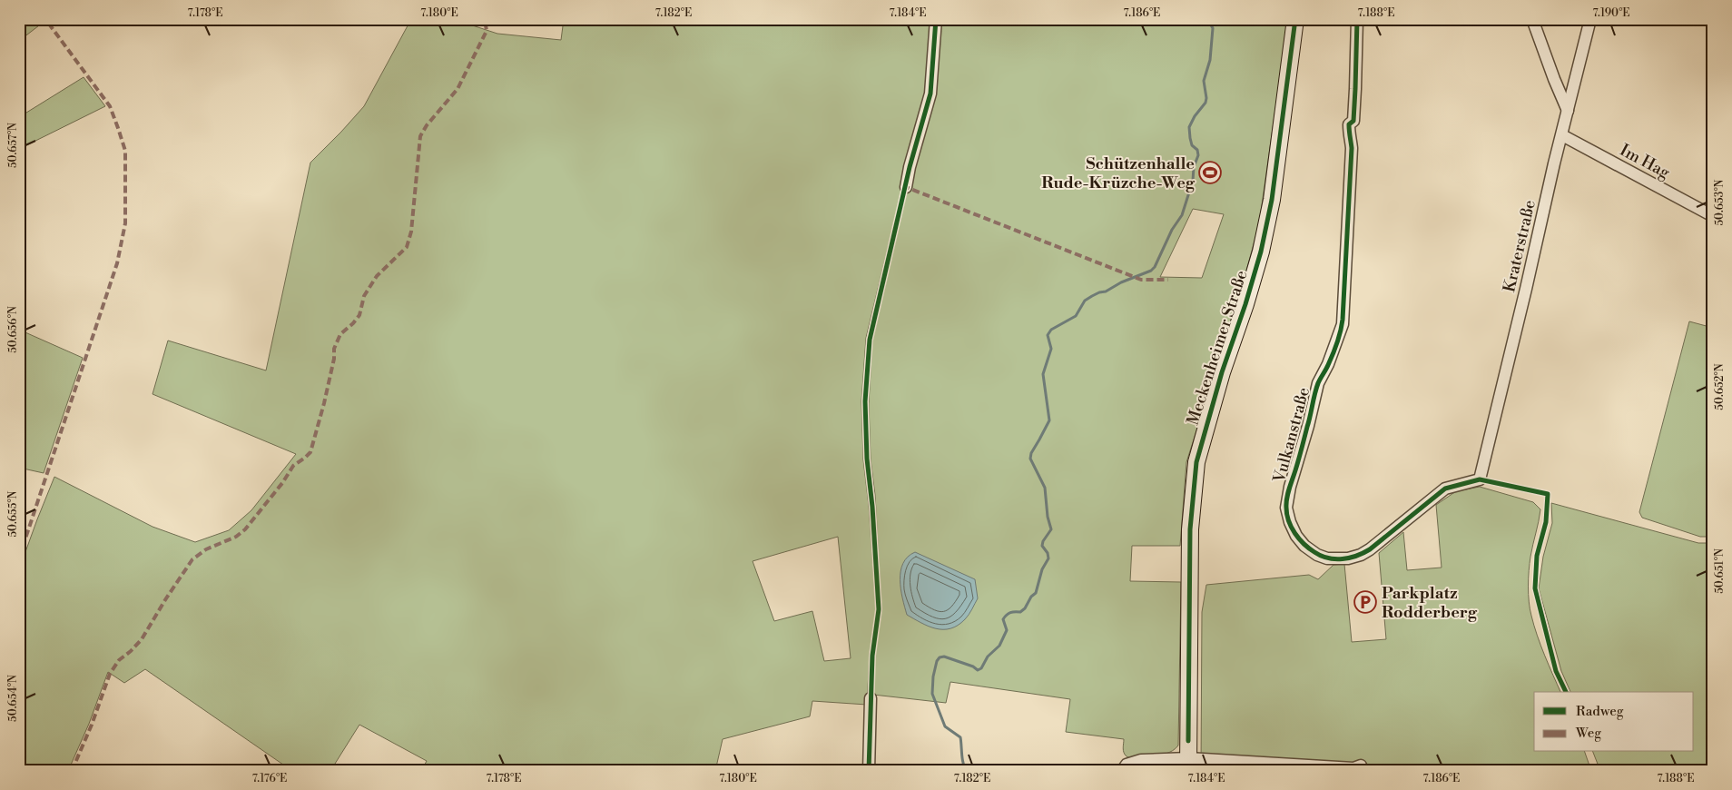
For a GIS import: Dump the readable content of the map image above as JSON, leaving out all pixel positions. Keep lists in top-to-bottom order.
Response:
{
  "streets": {
    "main road": ["Meckenheimer Straße"],
    "street": ["Im Hag", "Kraterstraße", "Vulkanstraße"]
  },
  "crossings": [
    ["Im Hag", "Kraterstraße"],
    ["Kraterstraße", "Vulkanstraße"]
  ],
  "places": {
    "sports": ["Schützenhalle Rude-Krüzche-Weg"],
    "parking": ["Parkplatz Rodderberg"]
  },
  "legend": ["Radweg", "Weg"],
  "coordinates": [
    "7.178°E",
    "7.180°E",
    "7.182°E",
    "7.184°E",
    "7.186°E",
    "7.188°E",
    "7.190°E",
    "50.657°N",
    "50.653°N",
    "50.656°N",
    "50.652°N",
    "50.655°N",
    "50.651°N",
    "50.654°N",
    "7.176°E"
  ]
}
